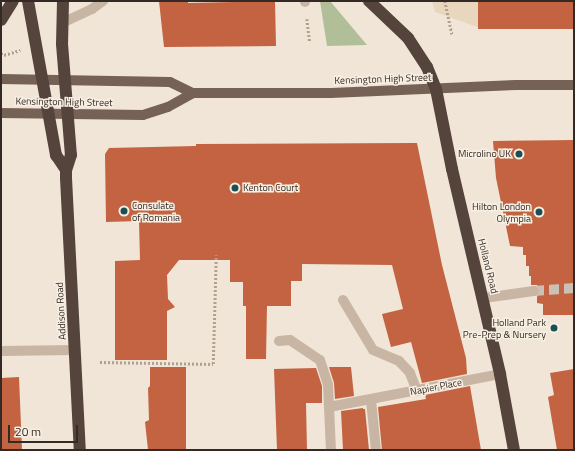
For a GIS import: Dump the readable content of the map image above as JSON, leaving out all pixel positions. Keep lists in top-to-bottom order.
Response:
{
  "streets": {
    "highway": ["Holland Road", "Addison Road"],
    "main road": ["Kensington High Street"],
    "street": ["Napier Place"]
  },
  "crossings": [
    ["Kensington High Street", "Holland Road"],
    ["Kensington High Street", "Addison Road"],
    ["Holland Road", "Napier Place"]
  ],
  "places": [
    "Microlino UK",
    "Kenton Court",
    "Consulate of Romania",
    "Hilton London Olympia",
    "Holland Park Pre-Prep & Nursery"
  ],
  "scale_bar": "20 m"
}
